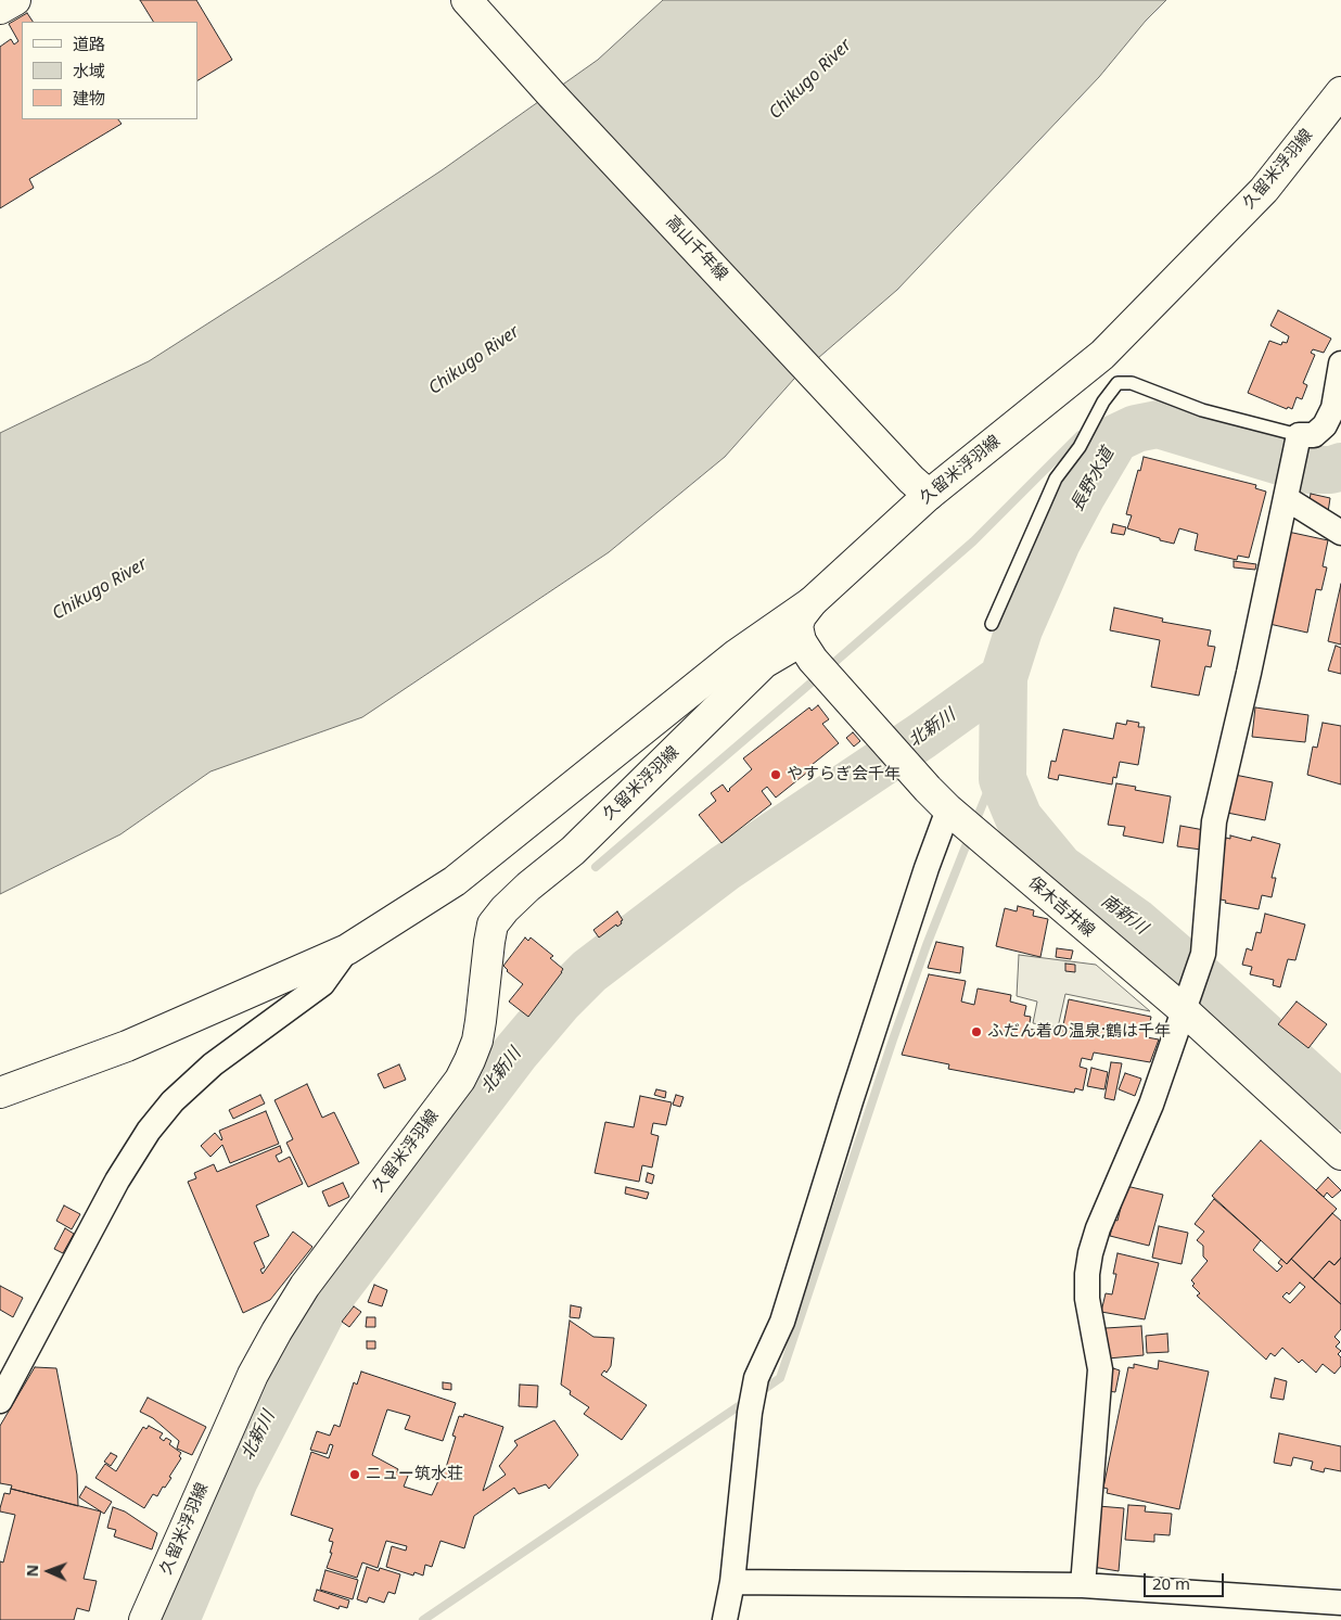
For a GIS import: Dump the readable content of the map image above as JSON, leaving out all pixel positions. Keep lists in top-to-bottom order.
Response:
{
  "streets": {
    "main road": ["久留米浮羽線", "高山千年線", "保木吉井線"]
  },
  "crossings": [
    ["久留米浮羽線", "高山千年線"],
    ["久留米浮羽線", "保木吉井線"]
  ],
  "water": [
    "Chikugo River",
    "長野水道",
    "北新川",
    "南新川"
  ],
  "places": ["やすらぎ会千年", "ふだん着の温泉;鶴は千年", "ニュー筑水荘"],
  "legend": ["道路", "水域", "建物"],
  "scale_bar": "20 m",
  "north": "left"
}
